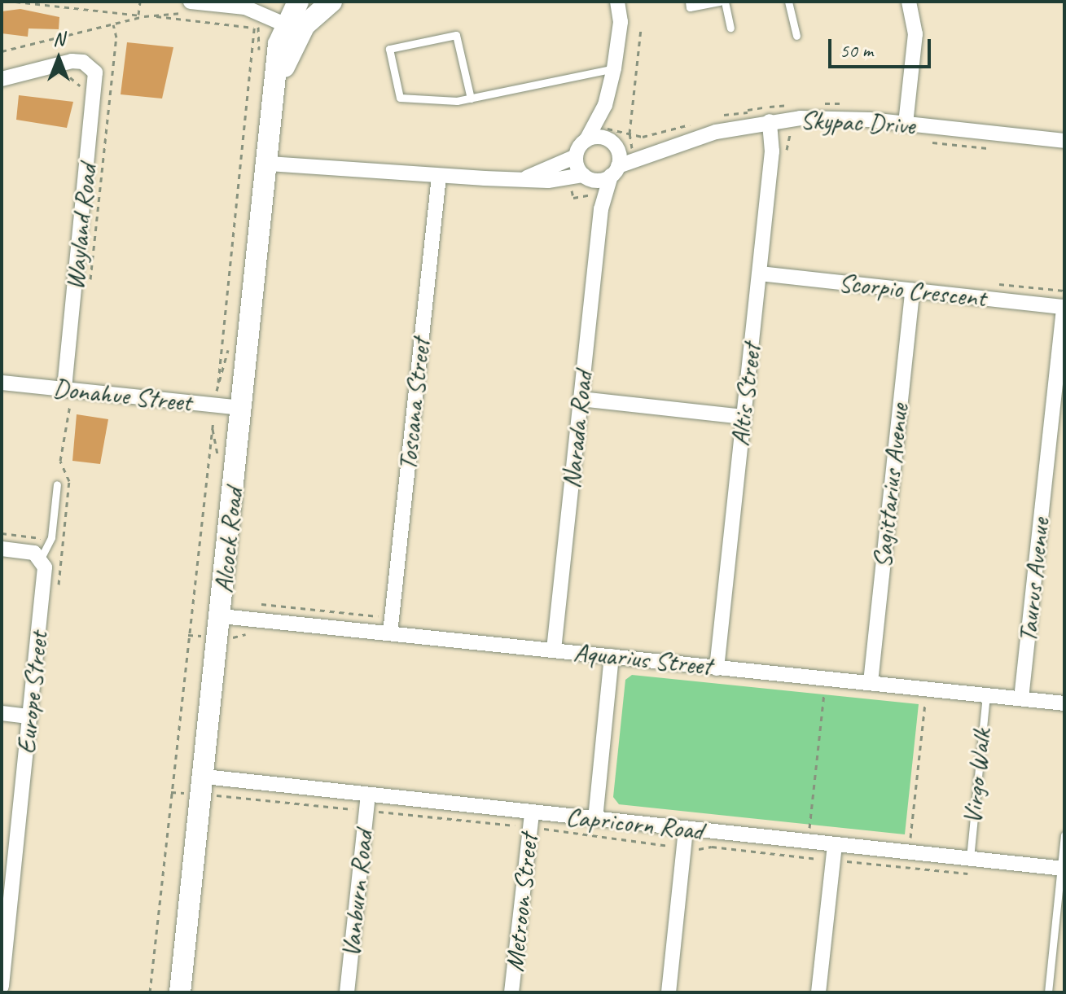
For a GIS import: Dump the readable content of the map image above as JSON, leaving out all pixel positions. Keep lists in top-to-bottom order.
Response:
{
  "streets": {
    "street": [
      "Skypac Drive",
      "Wayland Road",
      "Scorpio Crescent",
      "Altis Street",
      "Donahue Street",
      "Toscana Street",
      "Narada Road",
      "Sagittarius Avenue",
      "Alcock Road",
      "Taurus Avenue",
      "Aquarius Street",
      "Europe Street",
      "Capricorn Road",
      "Vanburn Road",
      "Metroon Street"
    ],
    "lane": ["Virgo Walk"]
  },
  "crossings": [
    ["Skypac Drive", "Altis Street"],
    ["Skypac Drive", "Narada Road"],
    ["Wayland Road", "Donahue Street"],
    ["Scorpio Crescent", "Altis Street"],
    ["Scorpio Crescent", "Sagittarius Avenue"],
    ["Scorpio Crescent", "Taurus Avenue"],
    ["Altis Street", "Aquarius Street"],
    ["Donahue Street", "Alcock Road"],
    ["Toscana Street", "Aquarius Street"],
    ["Narada Road", "Aquarius Street"],
    ["Sagittarius Avenue", "Aquarius Street"],
    ["Alcock Road", "Aquarius Street"],
    ["Alcock Road", "Capricorn Road"],
    ["Taurus Avenue", "Aquarius Street"],
    ["Aquarius Street", "Virgo Walk"],
    ["Virgo Walk", "Capricorn Road"],
    ["Capricorn Road", "Vanburn Road"],
    ["Capricorn Road", "Metroon Street"]
  ],
  "scale_bar": "50 m",
  "north": "top"
}
